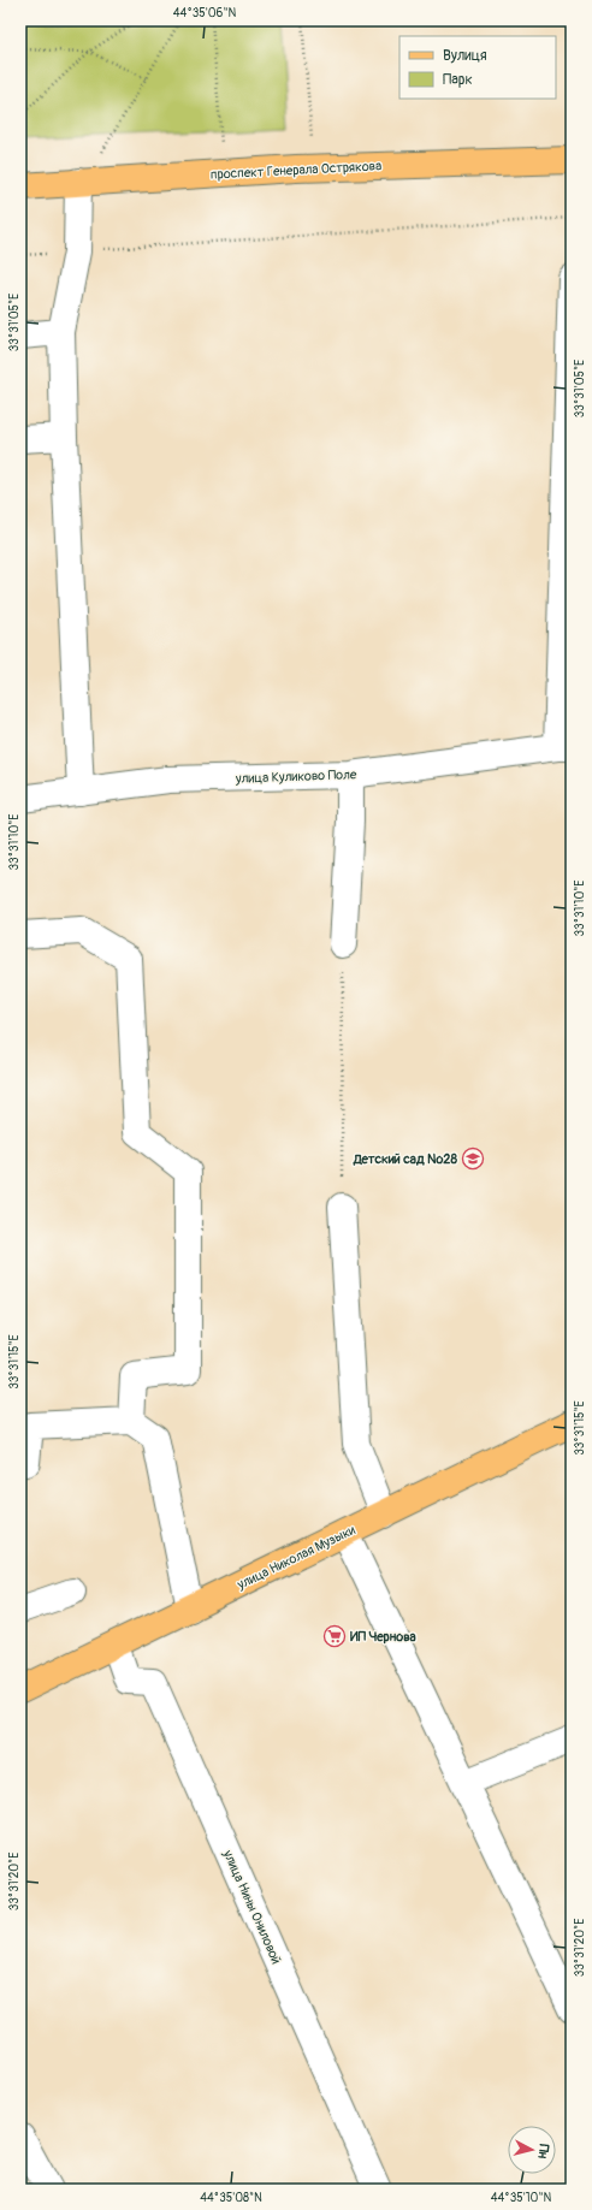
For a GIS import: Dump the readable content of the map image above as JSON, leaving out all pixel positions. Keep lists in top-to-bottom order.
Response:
{
  "streets": {
    "main road": ["проспект Генерала Острякова", "улица Николая Музыки"],
    "street": ["улица Куликово Поле", "улица Нины Ониловой"]
  },
  "crossings": [
    ["улица Николая Музыки", "улица Нины Ониловой"]
  ],
  "places": {
    "school or university": ["Детский сад №28"],
    "supermarket": ["ИП Чернова"]
  },
  "legend": ["Вулиця", "Парк"],
  "north": "right",
  "coordinates": [
    "44°35'06\"N",
    "33°31'05\"E",
    "33°31'10\"E",
    "33°31'15\"E",
    "33°31'20\"E",
    "44°35'08\"N",
    "44°35'10\"N"
  ]
}
